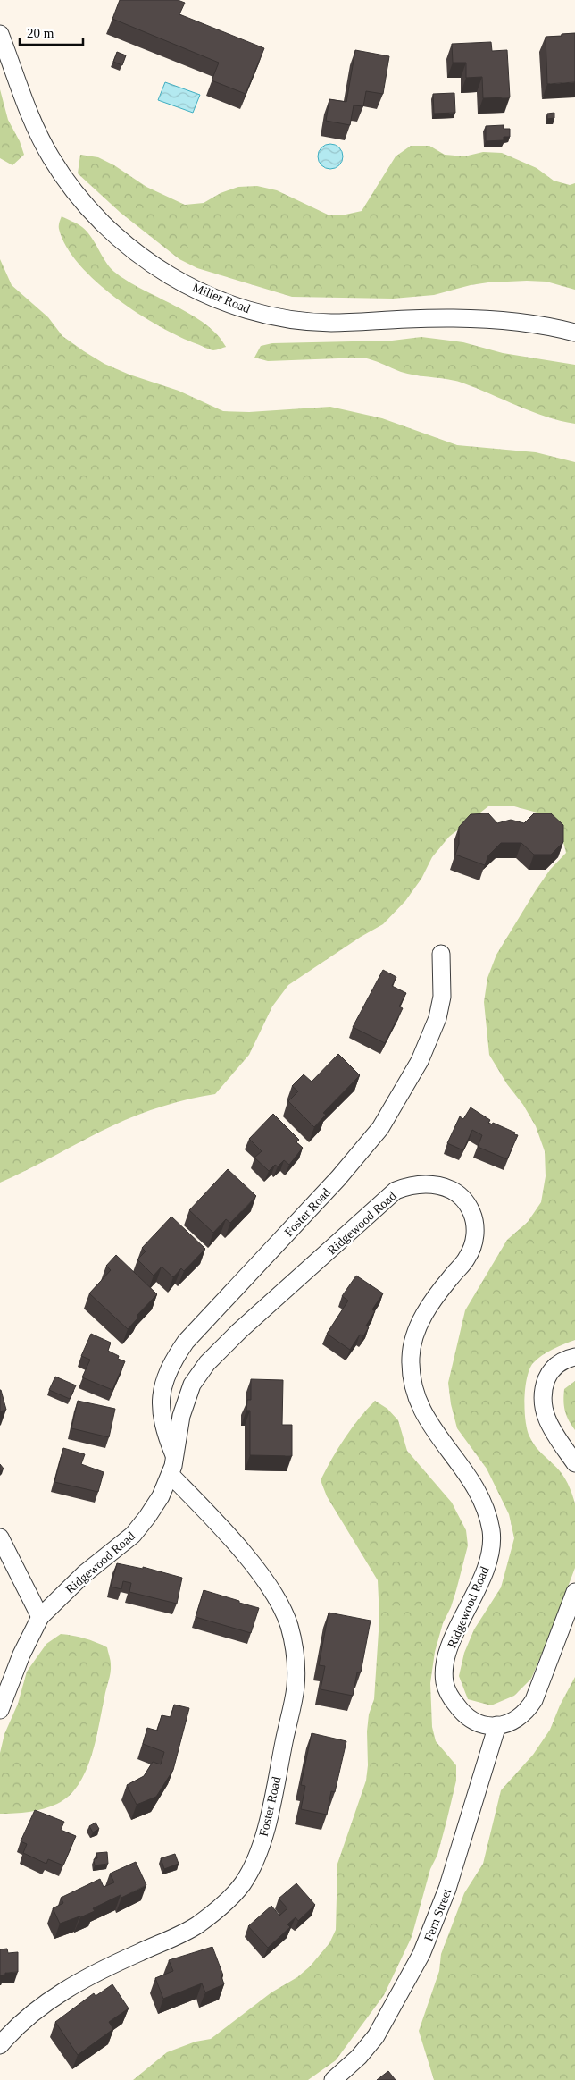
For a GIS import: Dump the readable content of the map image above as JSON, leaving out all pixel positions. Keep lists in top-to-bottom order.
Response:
{
  "streets": {
    "street": [
      "Miller Road",
      "Foster Road",
      "Ridgewood Road",
      "Fern Street"
    ]
  },
  "crossings": [
    ["Foster Road", "Ridgewood Road"],
    ["Ridgewood Road", "Fern Street"]
  ],
  "scale_bar": "20 m"
}
